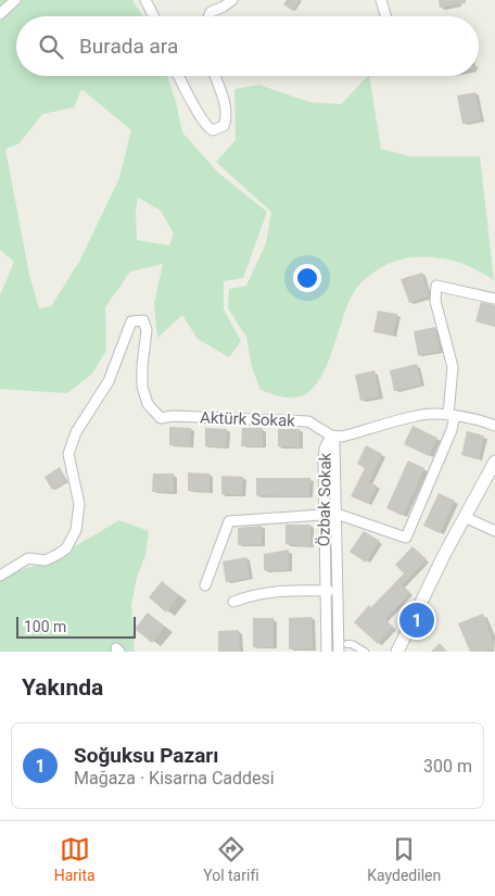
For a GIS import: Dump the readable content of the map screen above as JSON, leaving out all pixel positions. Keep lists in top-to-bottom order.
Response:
{
  "streets": {
    "street": ["Aktürk Sokak", "Özbak Sokak"]
  },
  "crossings": [
    ["Aktürk Sokak", "Özbak Sokak"]
  ],
  "scale_bar": "100 m",
  "page": {
    "search": "Burada ara",
    "pins": "1",
    "scale": "100 m",
    "heading": "Yakında",
    "list": [
      {
        "mark": "1",
        "name": "Soğuksu Pazarı",
        "note": "Mağaza · Kisarna Caddesi",
        "value": "300 m"
      }
    ],
    "nav": ["Harita", "Yol tarifi", "Kaydedilen"]
  }
}
